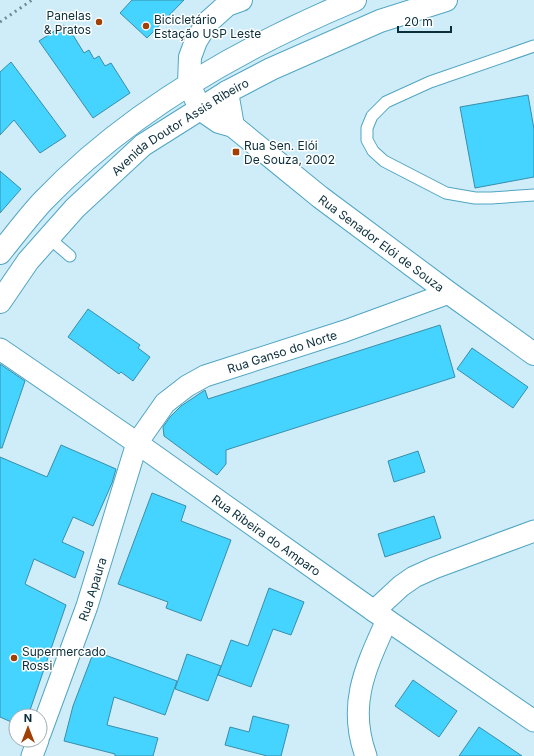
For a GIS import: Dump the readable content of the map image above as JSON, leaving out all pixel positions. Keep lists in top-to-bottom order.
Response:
{
  "streets": {
    "main road": ["Avenida Doutor Assis Ribeiro", "Rua Senador Elói de Souza"],
    "street": ["Rua Ganso do Norte", "Rua Ríbeira do Amparo", "Rua Apaura"]
  },
  "crossings": [
    ["Avenida Doutor Assis Ribeiro", "Rua Senador Elói de Souza"],
    ["Rua Senador Elói de Souza", "Rua Ganso do Norte"],
    ["Rua Ganso do Norte", "Rua Ríbeira do Amparo"],
    ["Rua Ganso do Norte", "Rua Apaura"],
    ["Rua Ríbeira do Amparo", "Rua Apaura"]
  ],
  "places": {
    "other": ["Panelas & Pratos", "Bicicletário Estação USP Leste", "Supermercado Rossi"],
    "transit": ["Rua Sen. Elói De Souza, 2002"]
  },
  "scale_bar": "20 m",
  "north": "top"
}
